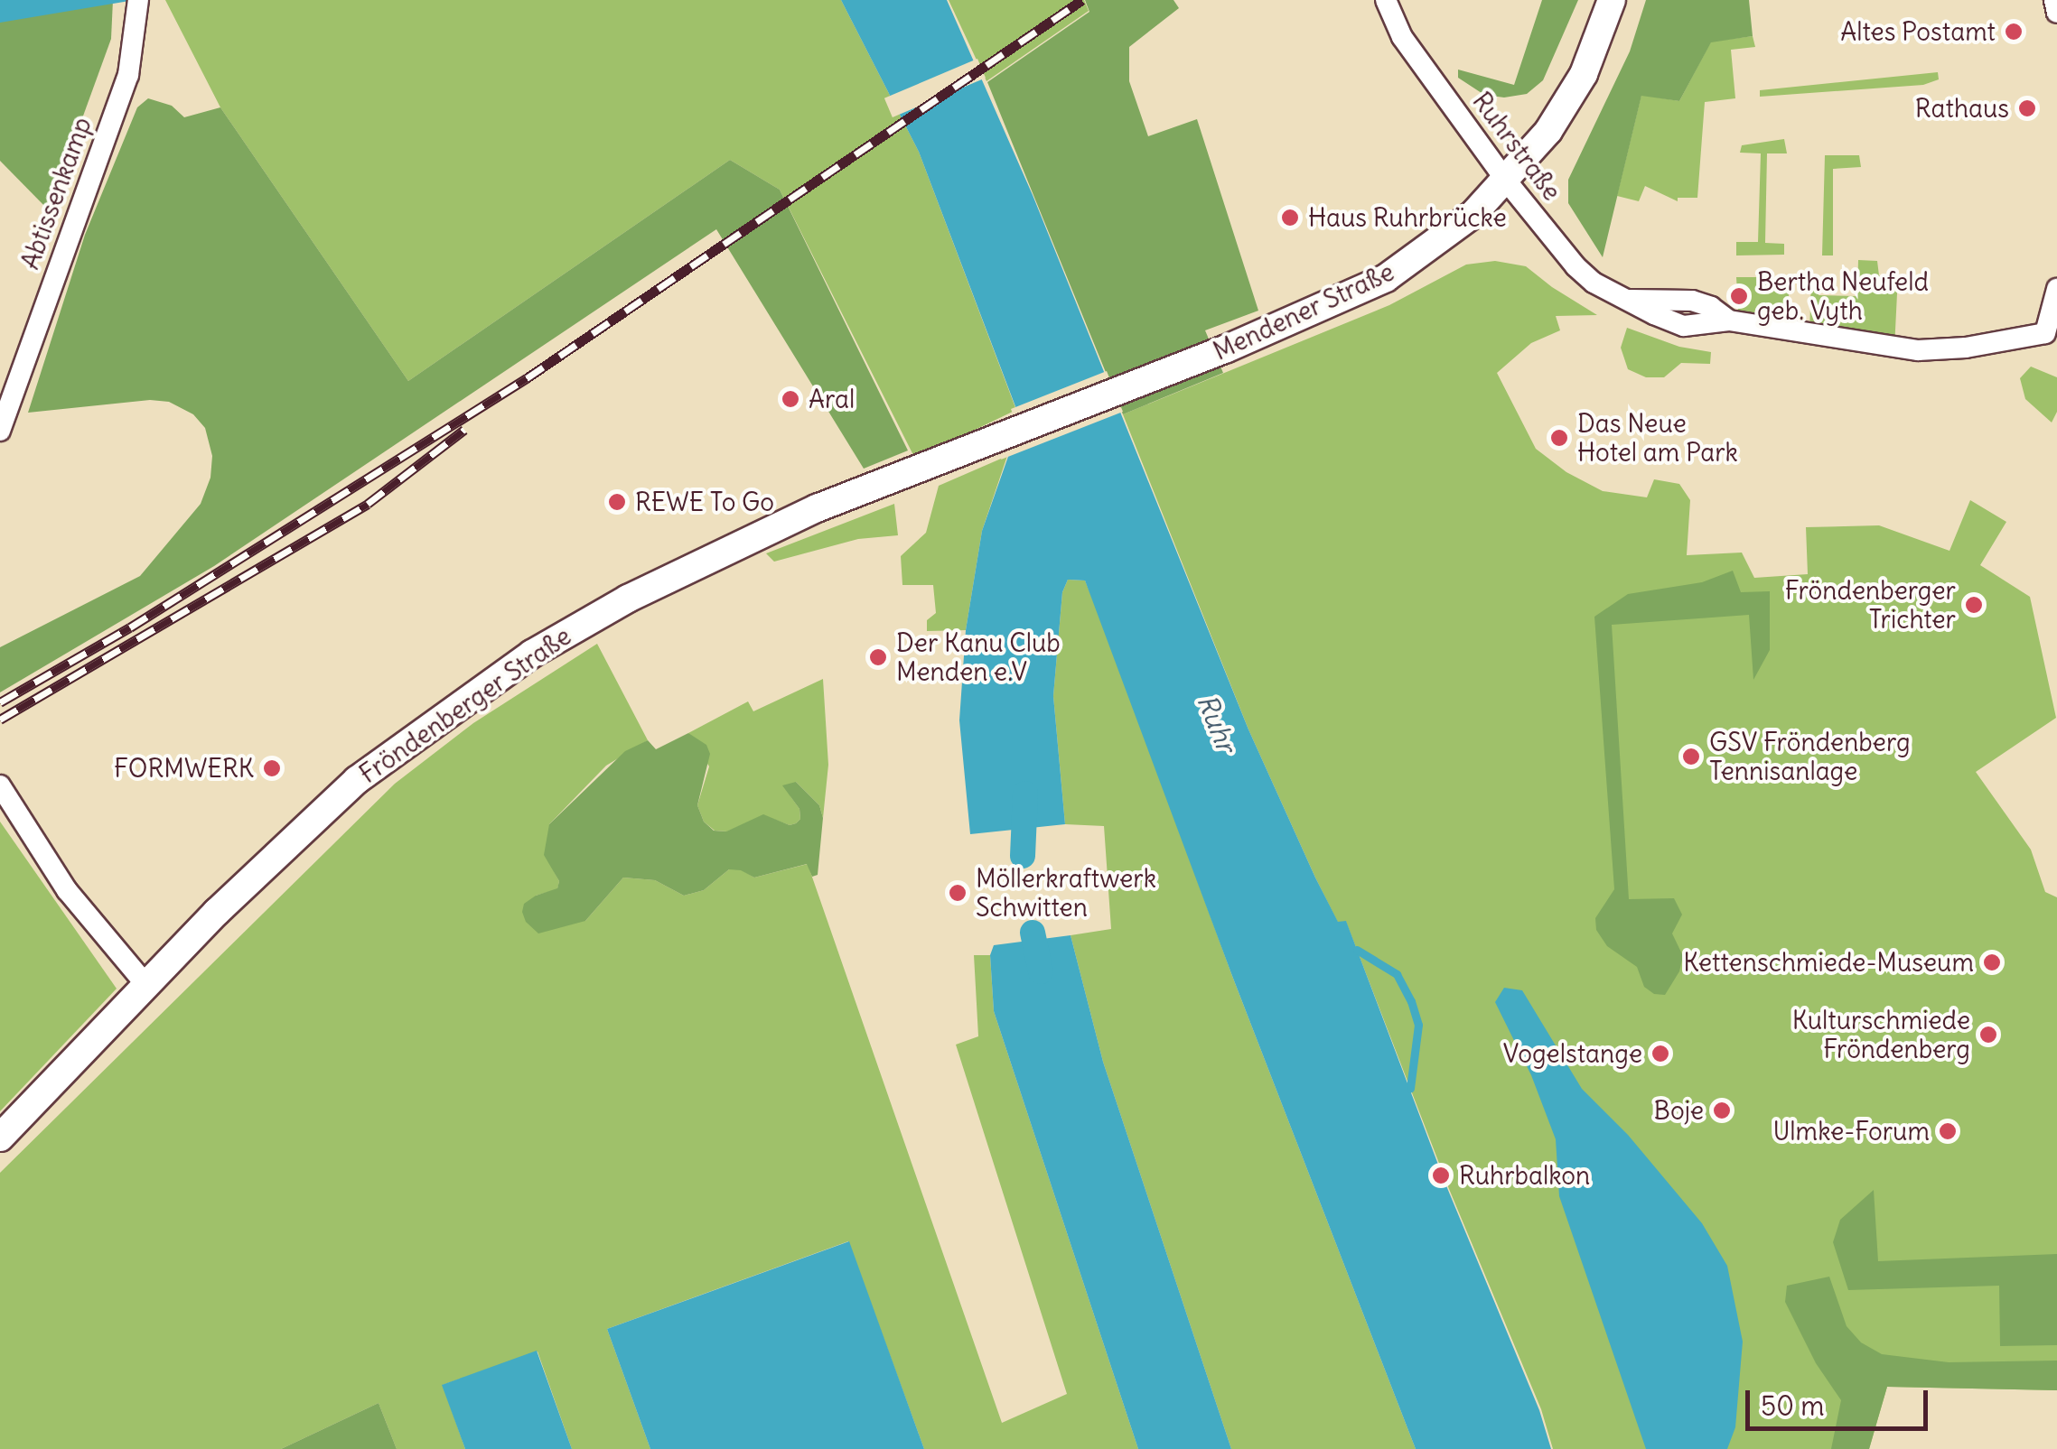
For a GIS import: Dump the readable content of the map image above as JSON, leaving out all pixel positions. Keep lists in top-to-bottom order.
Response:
{
  "streets": {
    "main road": ["Mendener Straße", "Fröndenberger Straße"],
    "street": ["Ruhrstraße", "Abtissenkamp"]
  },
  "crossings": [
    ["Ruhrstraße", "Mendener Straße"],
    ["Mendener Straße", "Fröndenberger Straße"]
  ],
  "water": ["Ruhr"],
  "places": [
    "Altes Postamt",
    "Rathaus",
    "Haus Ruhrbrücke",
    "Bertha Neufeld geb. Vyth",
    "Aral",
    "Das Neue Hotel am Park",
    "REWE To Go",
    "Fröndenberger Trichter",
    "Der Kanu Club Menden e.V",
    "GSV Fröndenberg Tennisanlage",
    "FORMWERK",
    "Möllerkraftwerk Schwitten",
    "Kettenschmiede-Museum",
    "Kulturschmiede Fröndenberg",
    "Vogelstange",
    "Boje",
    "Ulmke-Forum",
    "Ruhrbalkon"
  ],
  "scale_bar": "50 m"
}
